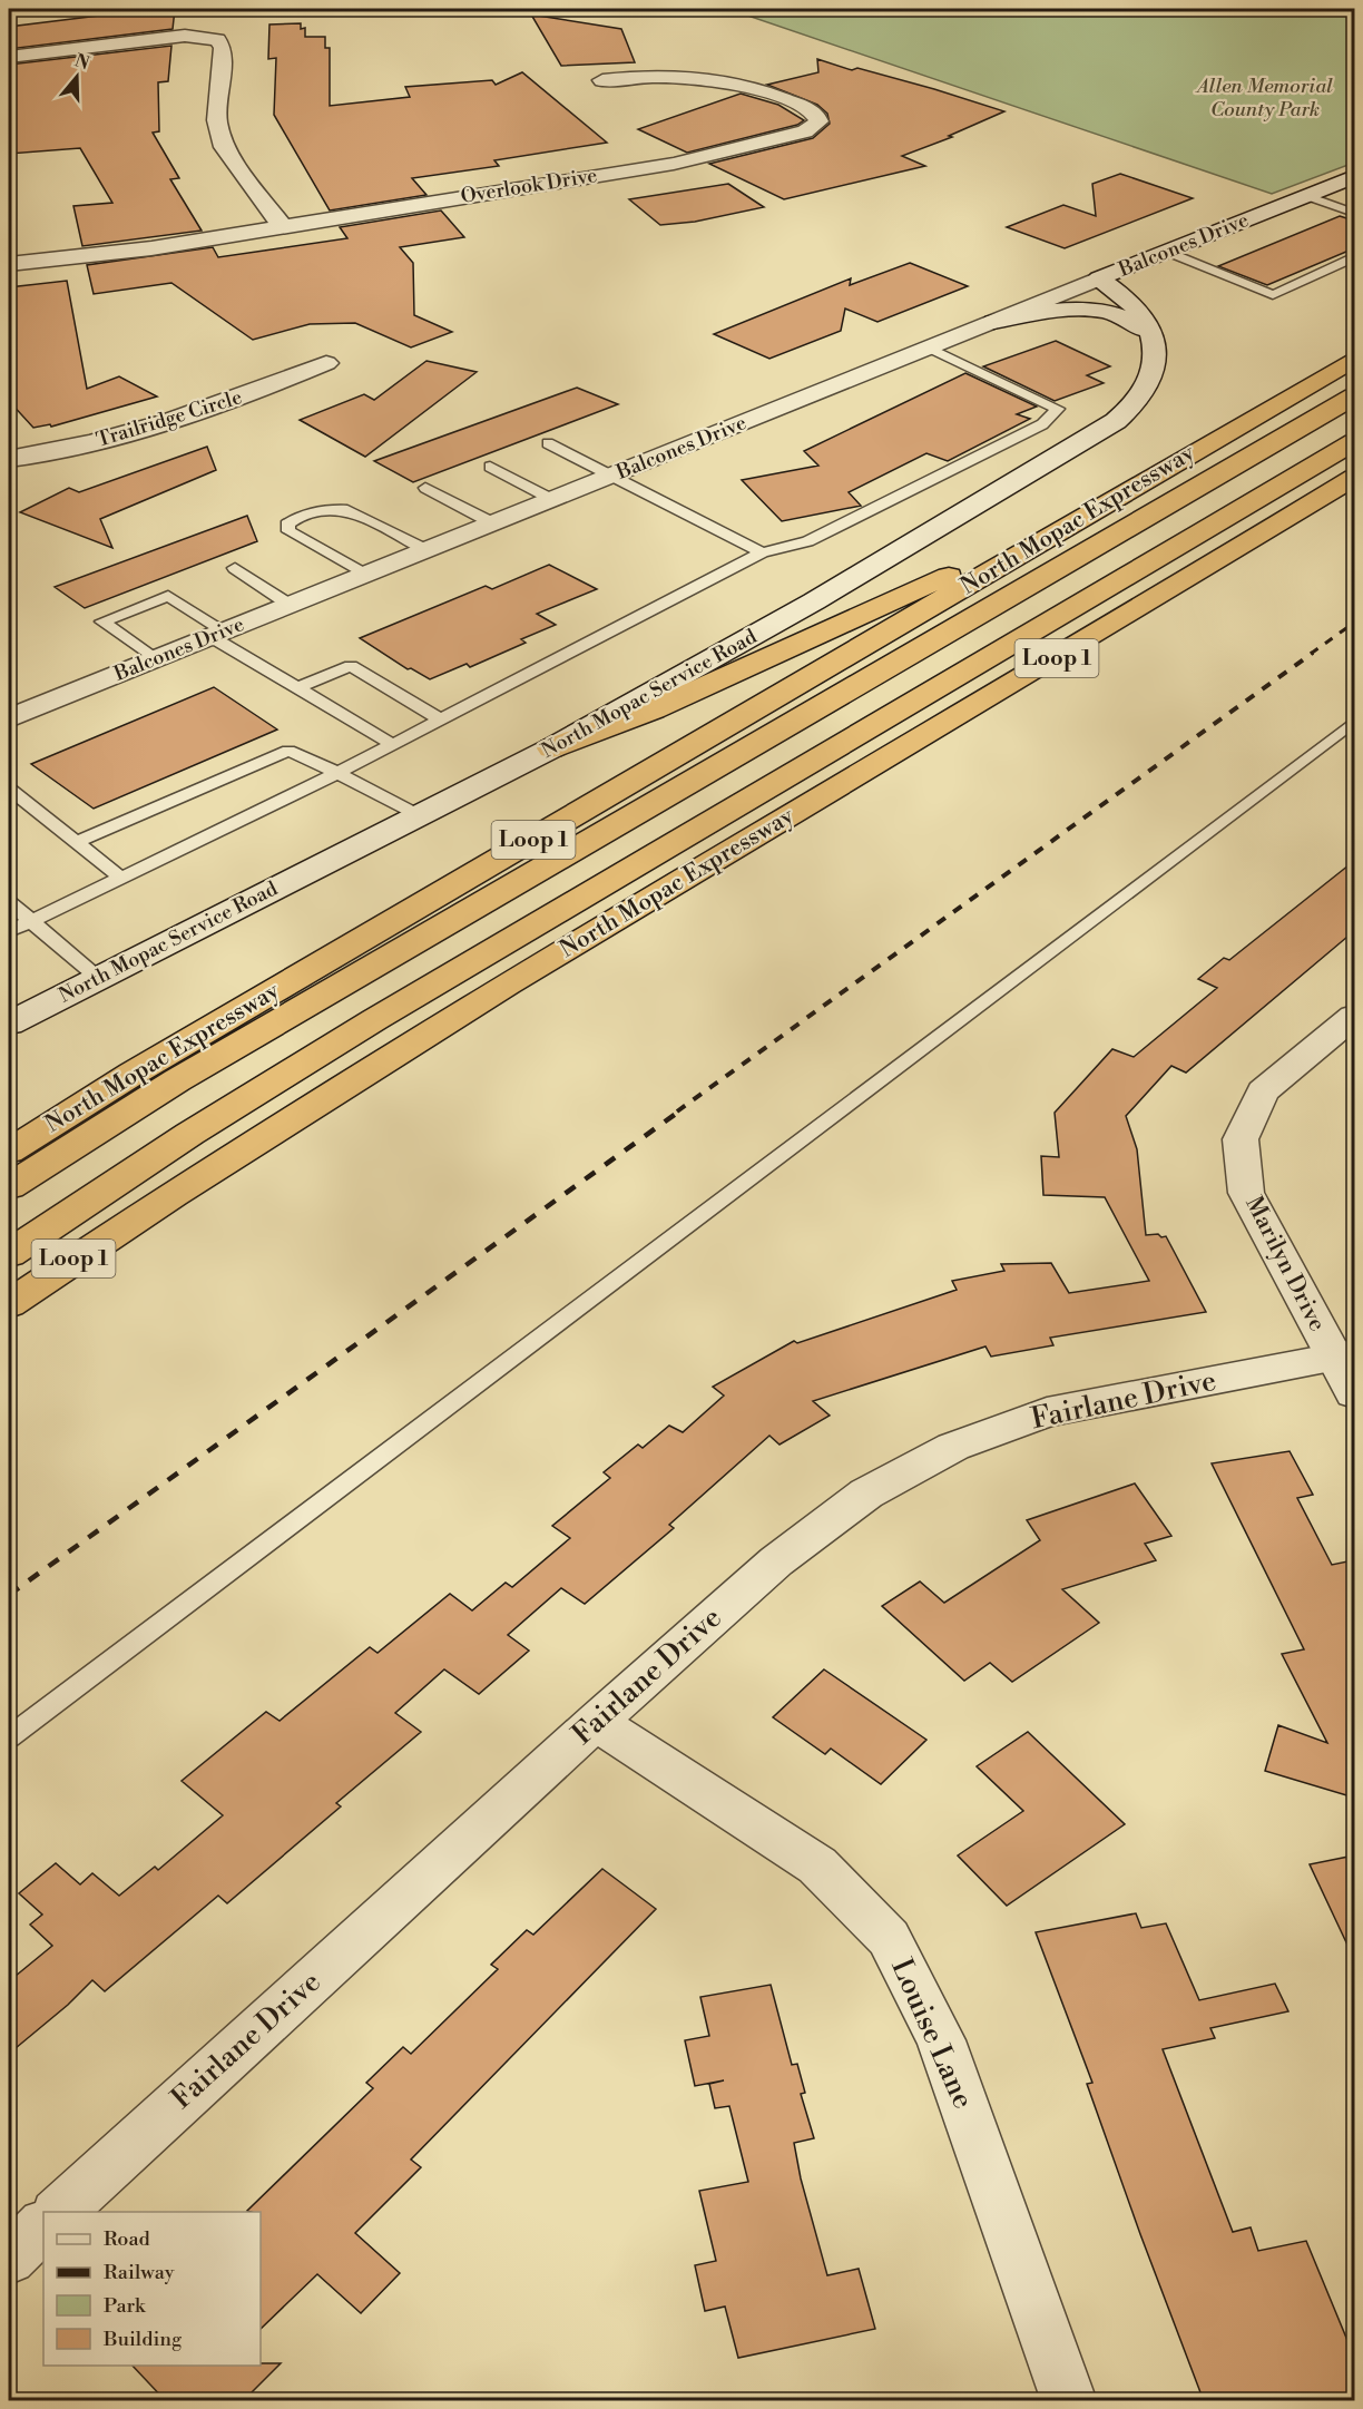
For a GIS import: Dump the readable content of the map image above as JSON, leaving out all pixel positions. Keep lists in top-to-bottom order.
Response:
{
  "streets": {
    "highway": ["North Mopac Expressway", "Loop 1"],
    "street": [
      "Overlook Drive",
      "Balcones Drive",
      "Trailridge Circle",
      "North Mopac Service Road",
      "Marilyn Drive",
      "Fairlane Drive",
      "Louise Lane"
    ]
  },
  "crossings": [
    ["Balcones Drive", "North Mopac Service Road"],
    ["Marilyn Drive", "Fairlane Drive"],
    ["Fairlane Drive", "Louise Lane"]
  ],
  "parks": ["Allen Memorial County Park"],
  "legend": [
    "Road",
    "Railway",
    "Park",
    "Building"
  ],
  "north": "top"
}
